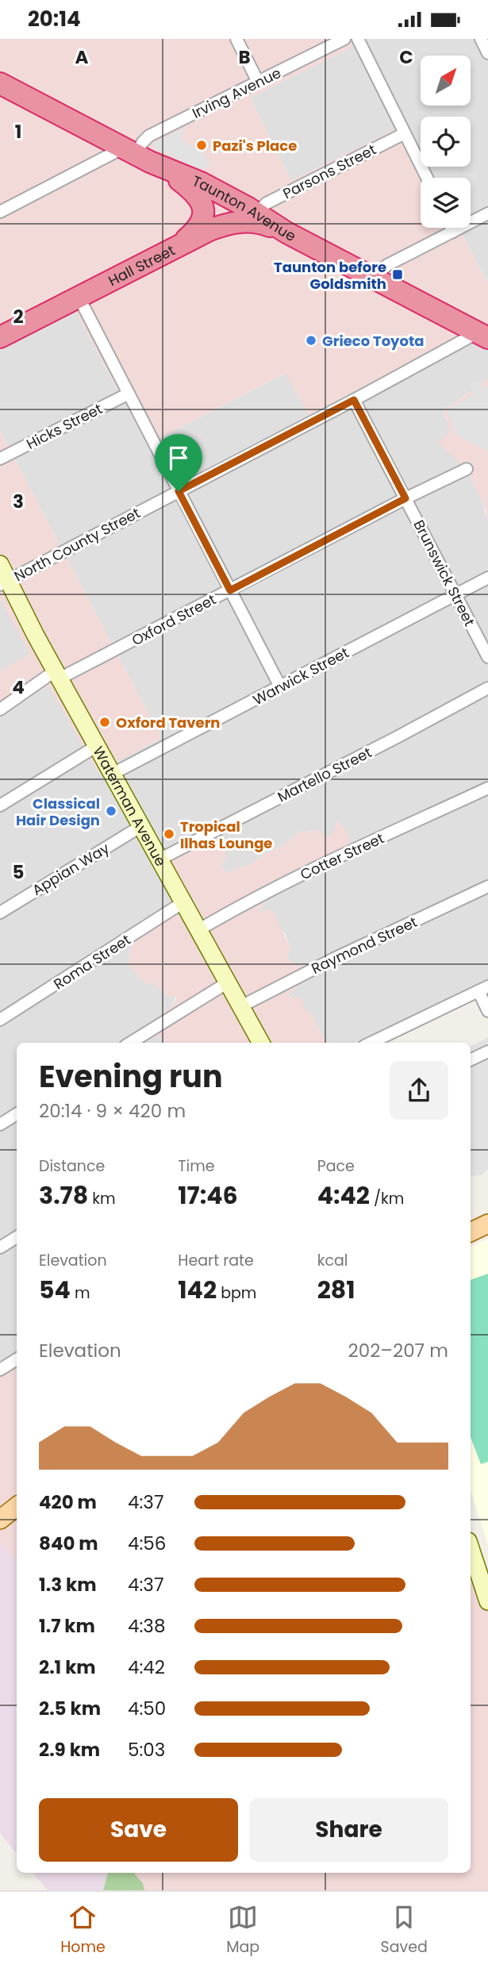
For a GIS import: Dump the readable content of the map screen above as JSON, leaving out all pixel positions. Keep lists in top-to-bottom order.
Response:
{
  "streets": {
    "highway": ["Taunton Avenue", "Hall Street"],
    "main road": ["Waterman Avenue"],
    "street": [
      "Irving Avenue",
      "Parsons Street",
      "Hicks Street",
      "North County Street",
      "Brunswick Street",
      "Oxford Street",
      "Warwick Street",
      "Martello Street",
      "Cotter Street",
      "Appian Way",
      "Raymond Street",
      "Roma Street"
    ]
  },
  "crossings": [
    ["Irving Avenue", "Taunton Avenue"],
    ["Parsons Street", "Taunton Avenue"],
    ["Taunton Avenue", "Hall Street"],
    ["Taunton Avenue", "North County Street"],
    ["North County Street", "Brunswick Street"],
    ["North County Street", "Waterman Avenue"],
    ["Brunswick Street", "Oxford Street"],
    ["Brunswick Street", "Warwick Street"],
    ["Oxford Street", "Waterman Avenue"],
    ["Warwick Street", "Waterman Avenue"],
    ["Martello Street", "Waterman Avenue"],
    ["Waterman Avenue", "Cotter Street"],
    ["Waterman Avenue", "Appian Way"],
    ["Waterman Avenue", "Raymond Street"],
    ["Waterman Avenue", "Roma Street"]
  ],
  "places": {
    "other": [
      "Pazi's Place",
      "Grieco Toyota",
      "Oxford Tavern",
      "Classical Hair Design",
      "Tropical Ilhas Lounge"
    ],
    "transit": ["Taunton before Goldsmith"]
  },
  "north": "top right",
  "page": {
    "status": "20:14",
    "heading": ["Evening run", "20:14 · 9 × 420 m"],
    "stats": [
      ["Distance", "3.78 km"],
      ["Time", "17:46"],
      ["Pace", "4:42 /km"],
      ["Elevation", "54 m"],
      ["Heart rate", "142 bpm"],
      ["kcal", "281"]
    ],
    "chart": ["Elevation", "202–207 m"],
    "list": [
      {
        "name": "420 m",
        "note": "4:37"
      },
      {
        "name": "840 m",
        "note": "4:56"
      },
      {
        "name": "1.3 km",
        "note": "4:37"
      },
      {
        "name": "1.7 km",
        "note": "4:38"
      },
      {
        "name": "2.1 km",
        "note": "4:42"
      },
      {
        "name": "2.5 km",
        "note": "4:50"
      },
      {
        "name": "2.9 km",
        "note": "5:03"
      }
    ],
    "buttons": ["Save", "Share"],
    "tabs": ["Home", "Map", "Saved"]
  },
  "grid": {
    "columns": ["A", "B", "C"],
    "rows": [
      "1",
      "2",
      "3",
      "4",
      "5"
    ]
  }
}
